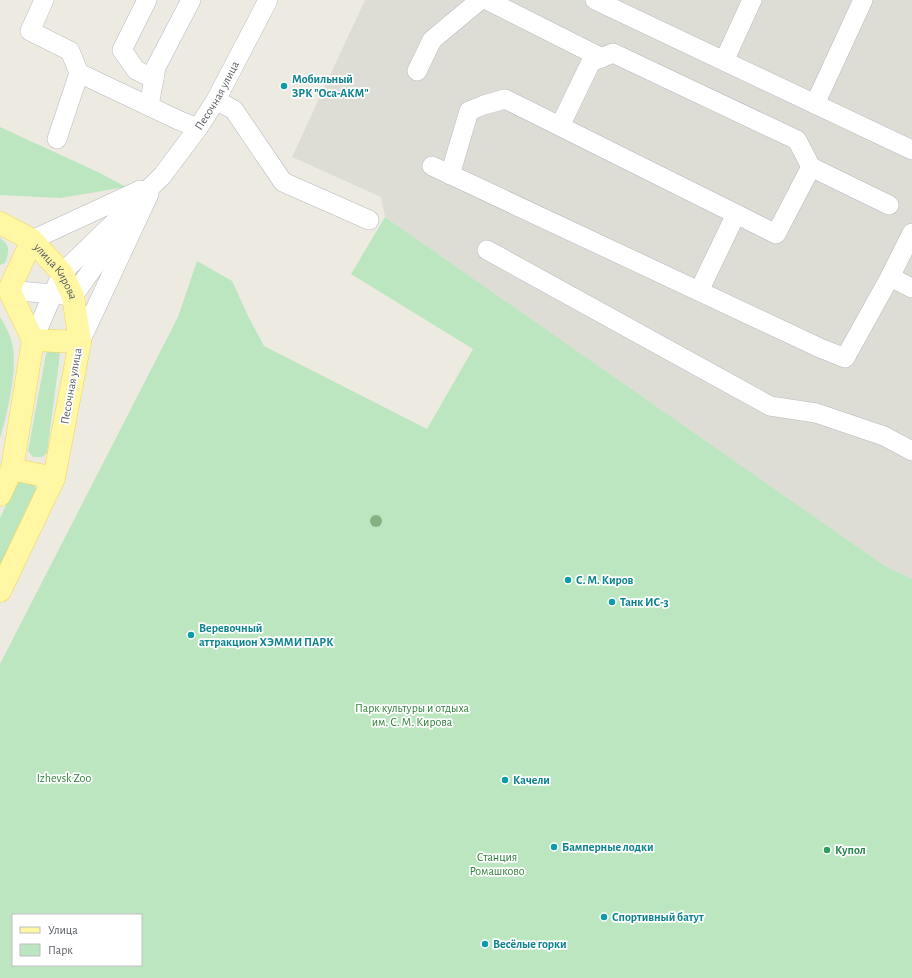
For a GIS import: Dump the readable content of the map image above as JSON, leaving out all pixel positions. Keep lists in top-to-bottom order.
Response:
{
  "streets": {
    "main road": ["Песочная улица", "улица Кирова"]
  },
  "crossings": [
    ["Песочная улица", "улица Кирова"]
  ],
  "parks": ["Парк культуры и отдыха им. С. М. Кирова", "Izhevsk Zoo", "Станция Ромашково"],
  "places": [
    "Мобильный ЗРК \"Оса-АКМ\"",
    "С. М. Киров",
    "Танк ИС-3",
    "Веревочный аттракцион ХЭММИ ПАРК",
    "Качели",
    "Бамперные лодки",
    "Купол",
    "Спортивный батут",
    "Весёлые горки"
  ],
  "legend": ["Улица", "Парк"]
}
